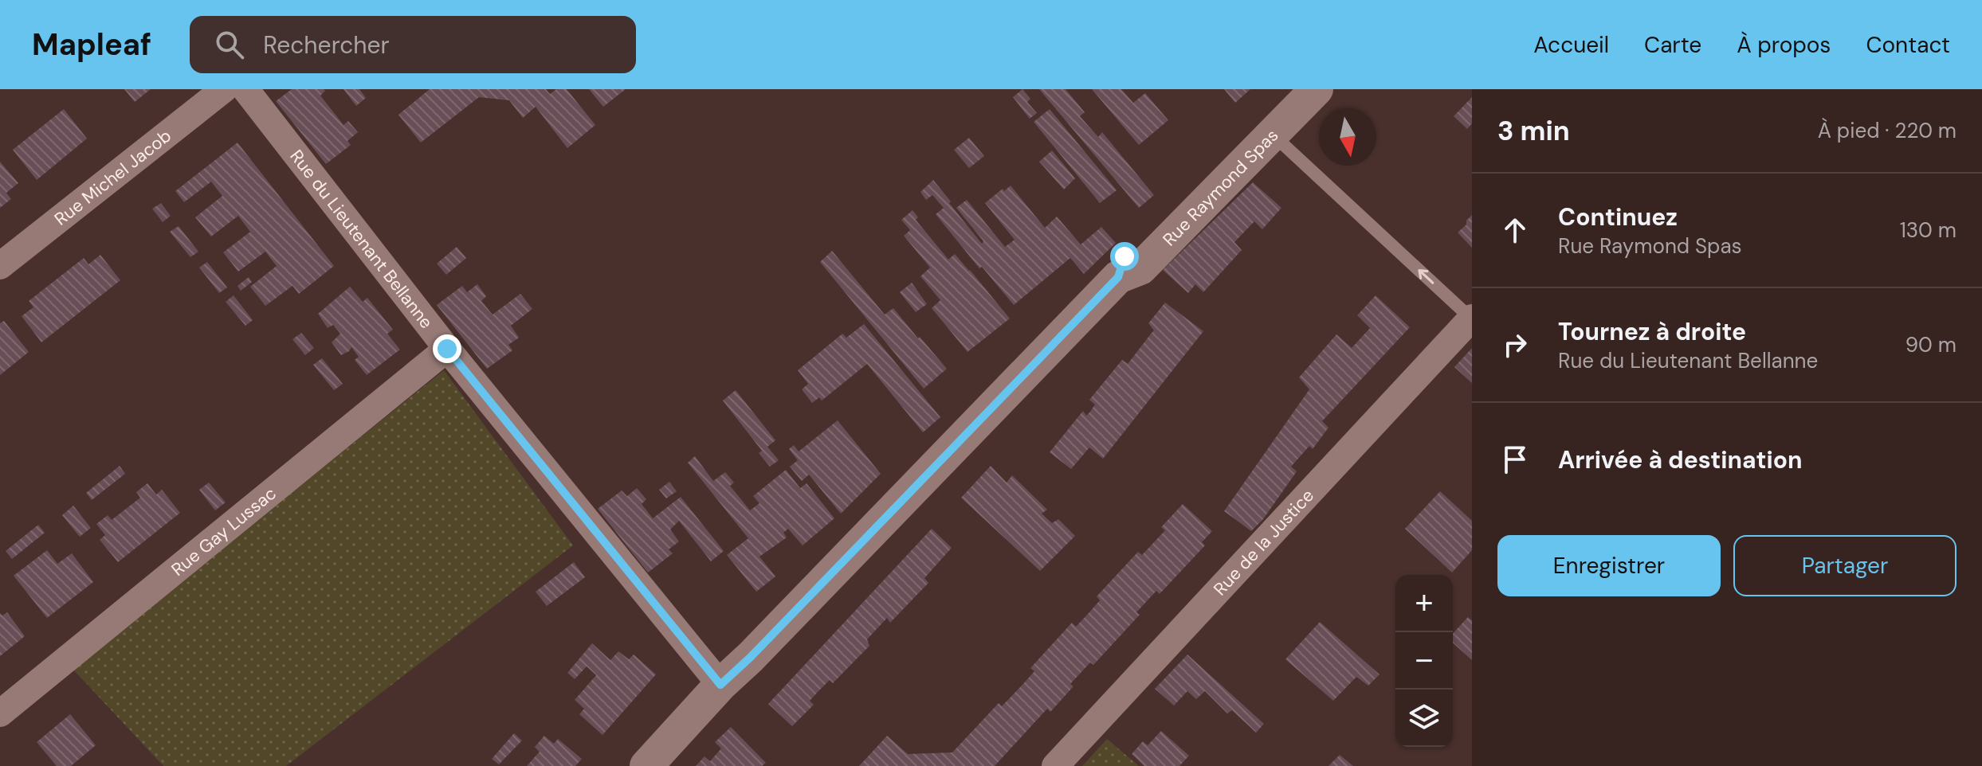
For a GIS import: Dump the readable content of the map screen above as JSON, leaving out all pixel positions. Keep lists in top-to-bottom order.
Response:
{
  "streets": {
    "street": [
      "Rue Michel Jacob",
      "Rue Raymond Spas",
      "Rue du Lieutenant Bellanne",
      "Rue Gay Lussac",
      "Rue de la Justice"
    ]
  },
  "crossings": [
    ["Rue Raymond Spas", "Rue du Lieutenant Bellanne"],
    ["Rue du Lieutenant Bellanne", "Rue Gay Lussac"]
  ],
  "north": "bottom",
  "page": {
    "header": "Mapleaf",
    "search": "Rechercher",
    "nav": [
      "Accueil",
      "Carte",
      "À propos",
      "Contact"
    ],
    "heading": ["3 min", "À pied · 220 m"],
    "list": [
      ["Continuez", "Rue Raymond Spas", "130 m"],
      ["Tournez à droite", "Rue du Lieutenant Bellanne", "90 m"],
      "Arrivée à destination"
    ],
    "buttons": ["Enregistrer", "Partager"],
    "map_buttons": ["+", "−"]
  }
}
